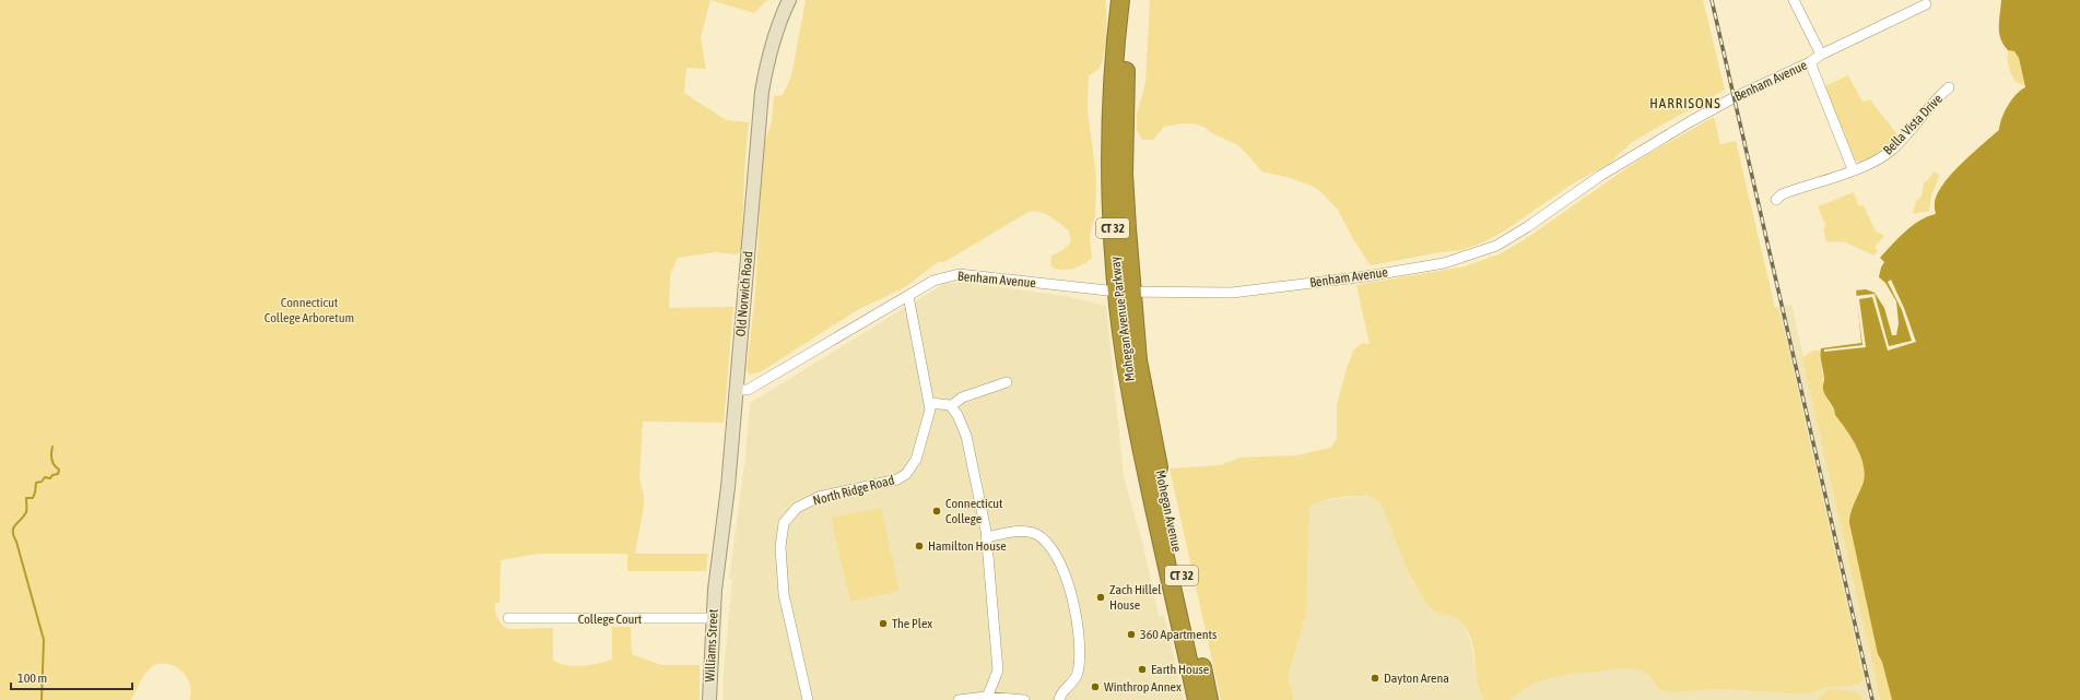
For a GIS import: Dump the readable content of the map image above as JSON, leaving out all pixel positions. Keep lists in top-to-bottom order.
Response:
{
  "streets": {
    "highway": ["CT 32", "Mohegan Avenue Parkway", "Mohegan Avenue"],
    "street": [
      "Benham Avenue",
      "Bella Vista Drive",
      "Old Norwich Road",
      "North Ridge Road",
      "College Court",
      "Williams Street"
    ]
  },
  "crossings": [
    ["Benham Avenue", "Old Norwich Road"],
    ["Benham Avenue", "Mohegan Avenue Parkway"],
    ["Benham Avenue", "North Ridge Road"],
    ["Old Norwich Road", "Williams Street"],
    ["Mohegan Avenue Parkway", "Mohegan Avenue"],
    ["College Court", "Williams Street"]
  ],
  "districts": ["HARRISONS"],
  "parks": ["Connecticut College Arboretum"],
  "places": [
    "Connecticut College",
    "Hamilton House",
    "Zach Hillel House",
    "The Plex",
    "360 Apartments",
    "Earth House",
    "Dayton Arena",
    "Winthrop Annex"
  ],
  "scale_bar": "100 m"
}
